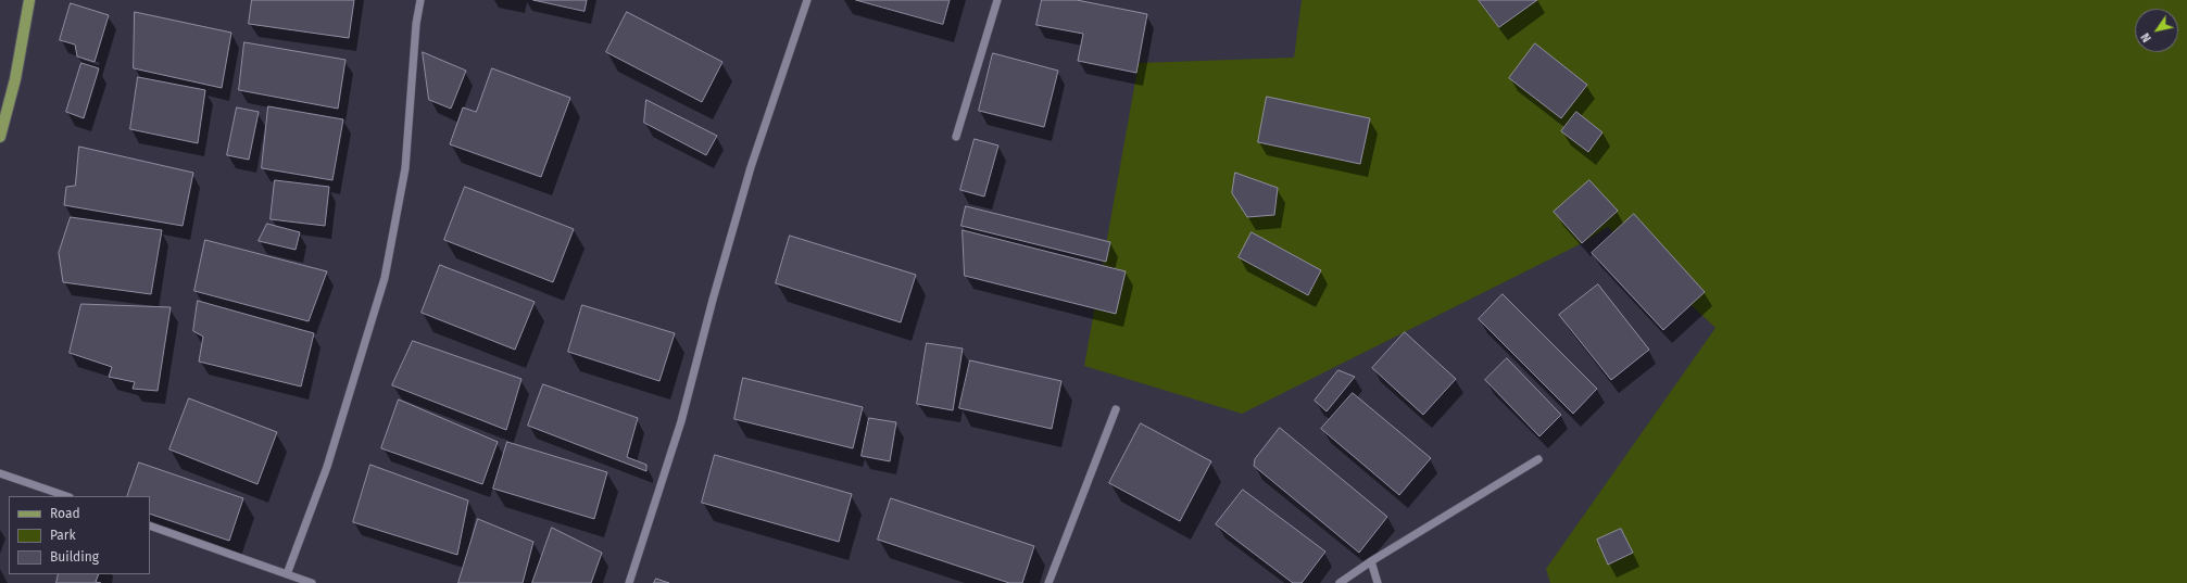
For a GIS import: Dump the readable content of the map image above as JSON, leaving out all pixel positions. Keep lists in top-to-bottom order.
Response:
{
  "legend": ["Road", "Park", "Building"],
  "north": "bottom left"
}
